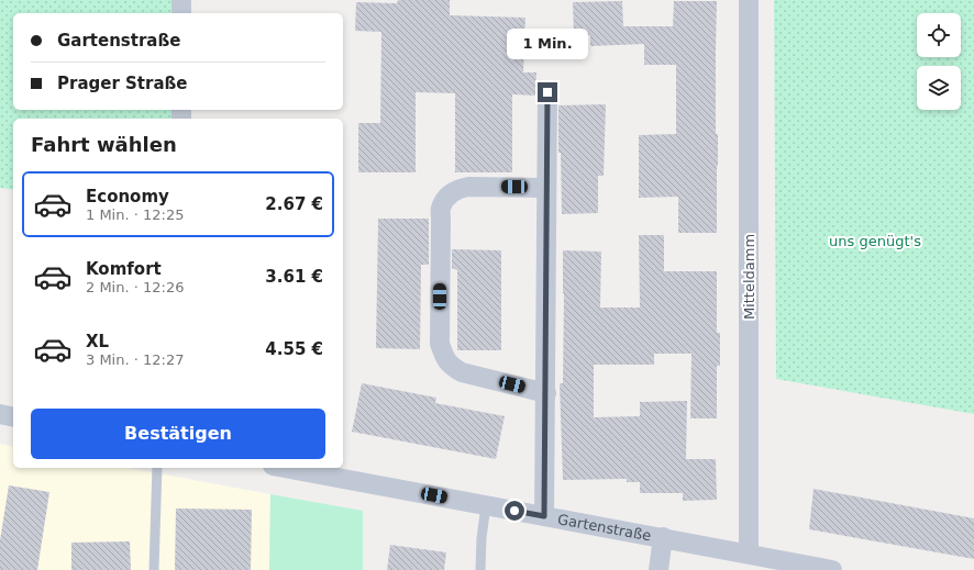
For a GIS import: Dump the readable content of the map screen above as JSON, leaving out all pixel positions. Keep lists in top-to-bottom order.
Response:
{
  "streets": {
    "street": ["Mitteldamm", "Gartenstraße"]
  },
  "crossings": [
    ["Mitteldamm", "Gartenstraße"]
  ],
  "parks": ["uns genügt's"],
  "page": {
    "banner": ["Gartenstraße", "Prager Straße"],
    "bubble": "1 Min.",
    "heading": "Fahrt wählen",
    "list": [
      {
        "name": "Economy",
        "note": "1 Min. · 12:25",
        "value": "2.67 €"
      },
      {
        "name": "Komfort",
        "note": "2 Min. · 12:26",
        "value": "3.61 €"
      },
      {
        "name": "XL",
        "note": "3 Min. · 12:27",
        "value": "4.55 €"
      }
    ],
    "buttons": "Bestätigen"
  }
}
